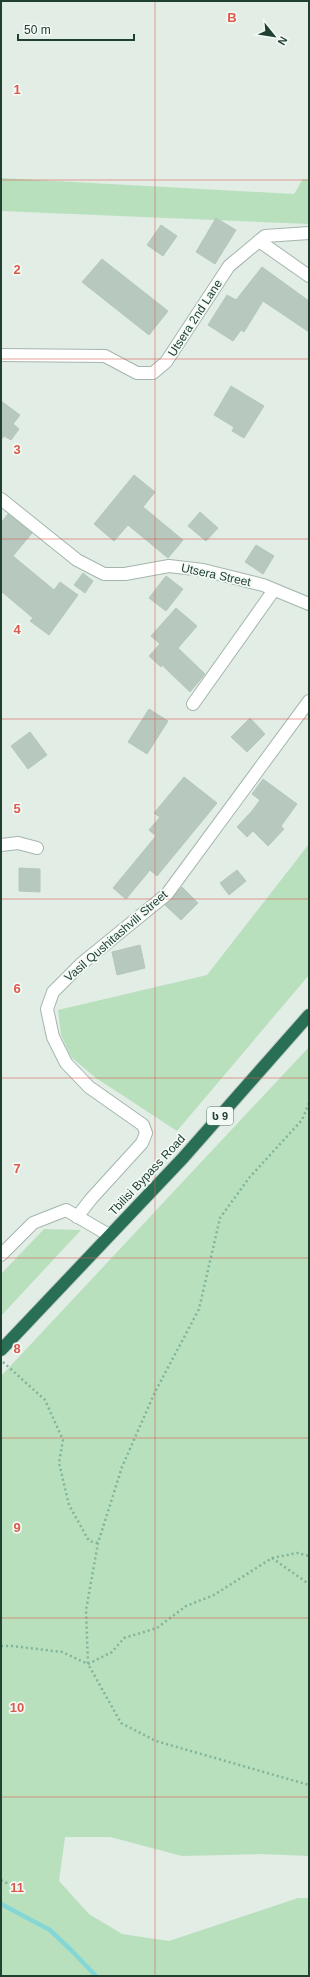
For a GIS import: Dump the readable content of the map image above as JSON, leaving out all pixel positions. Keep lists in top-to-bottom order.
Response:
{
  "streets": {
    "highway": ["ს 9", "Tbilisi Bypass Road"],
    "street": ["Utsera 2nd Lane", "Utsera Street", "Vasil Qushitashvili Street"]
  },
  "scale_bar": "50 m",
  "north": "bottom right",
  "grid": {
    "columns": ["B"],
    "rows": [
      "1",
      "2",
      "3",
      "4",
      "5",
      "6",
      "7",
      "8",
      "9",
      "10",
      "11"
    ]
  }
}
